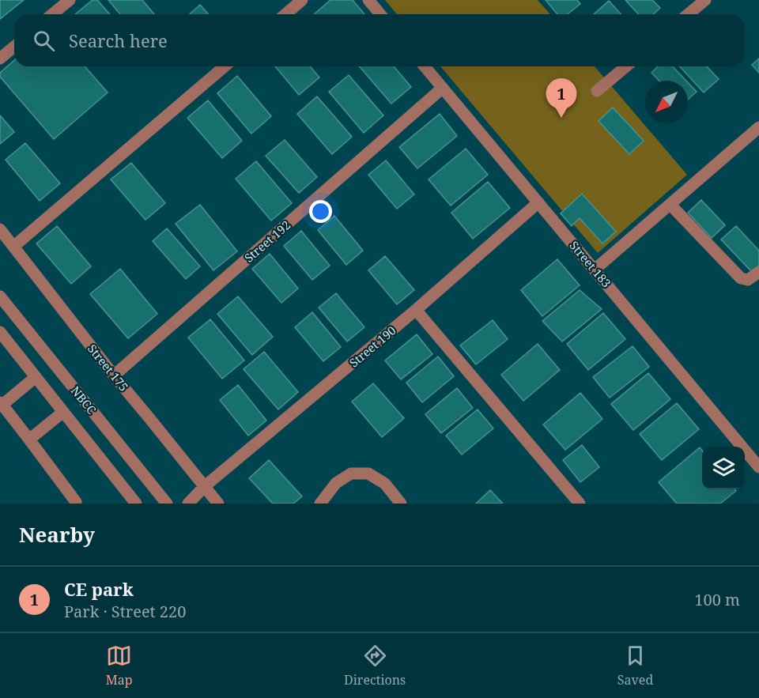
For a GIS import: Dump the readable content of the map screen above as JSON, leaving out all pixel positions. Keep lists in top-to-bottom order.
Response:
{
  "streets": {
    "street": [
      "Street 192",
      "Street 183",
      "Street 190",
      "Street 175",
      "NBCC"
    ]
  },
  "crossings": [
    ["Street 192", "Street 183"],
    ["Street 192", "Street 175"],
    ["Street 183", "Street 190"],
    ["Street 190", "Street 175"]
  ],
  "north": "bottom left",
  "page": {
    "search": "Search here",
    "pins": "1",
    "heading": "Nearby",
    "list": [
      {
        "mark": "1",
        "name": "CE park",
        "note": "Park · Street 220",
        "value": "100 m"
      }
    ],
    "nav": ["Map", "Directions", "Saved"]
  }
}
